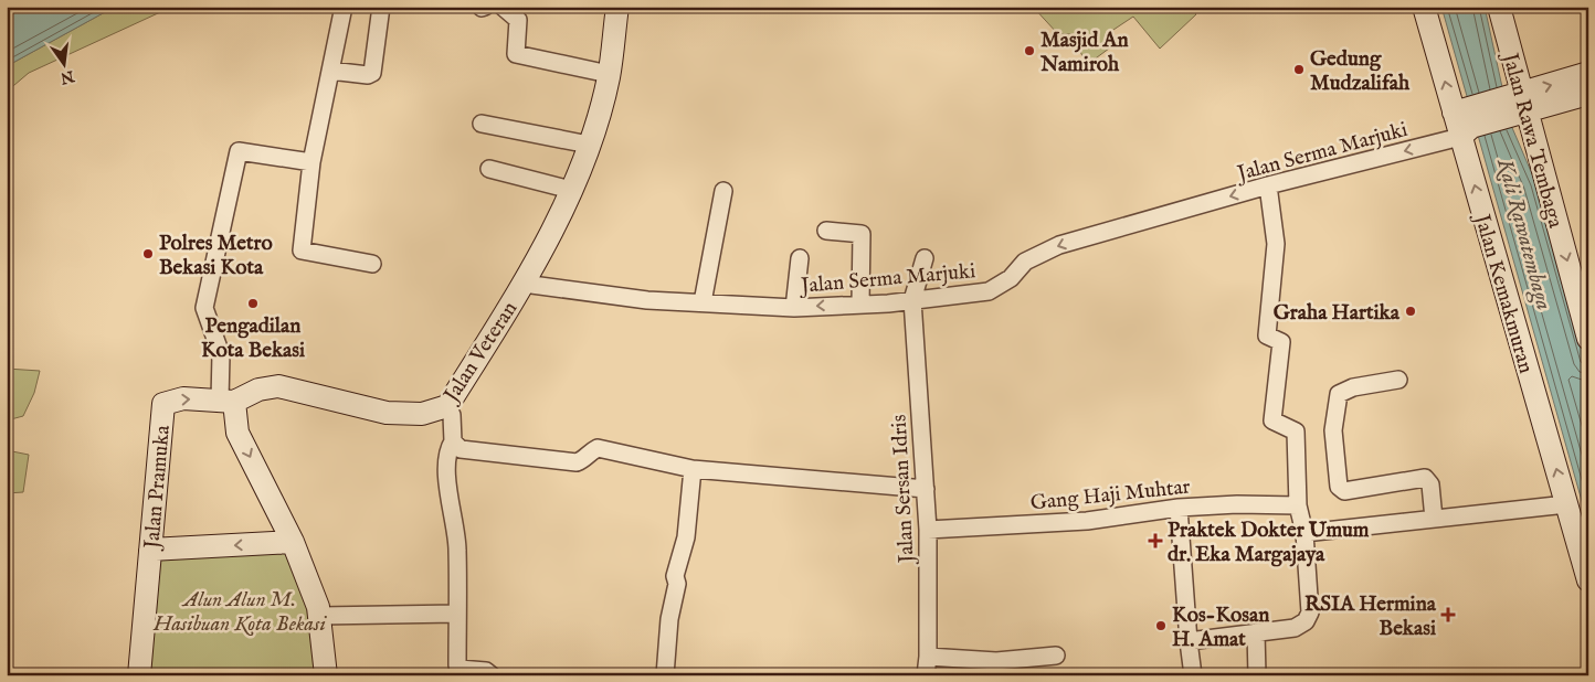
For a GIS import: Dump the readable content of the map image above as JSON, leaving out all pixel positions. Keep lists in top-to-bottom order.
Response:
{
  "streets": {
    "street": [
      "Jalan Rawa Tembaga",
      "Jalan Serma Marjuki",
      "Jalan Kemakmuran",
      "Jalan Veteran",
      "Jalan Pramuka",
      "Jalan Sersan Idris",
      "Gang Haji Muhtar"
    ]
  },
  "crossings": [
    ["Jalan Serma Marjuki", "Jalan Kemakmuran"],
    ["Jalan Serma Marjuki", "Jalan Veteran"],
    ["Jalan Serma Marjuki", "Jalan Sersan Idris"],
    ["Jalan Veteran", "Jalan Pramuka"],
    ["Jalan Sersan Idris", "Gang Haji Muhtar"]
  ],
  "one_way": ["Jalan Rawa Tembaga", "Jalan Serma Marjuki", "Jalan Kemakmuran"],
  "water": ["Kali Rawatembaga"],
  "parks": ["Alun Alun M. Hasibuan Kota Bekasi"],
  "places": {
    "other": [
      "Masjid An Namiroh",
      "Gedung Mudzalifah",
      "Polres Metro Bekasi Kota",
      "Pengadilan Kota Bekasi",
      "Graha Hartika",
      "Kos-Kosan H. Amat"
    ],
    "health": ["Praktek Dokter Umum dr. Eka Margajaya", "RSIA Hermina Bekasi"]
  },
  "north": "bottom"
}
